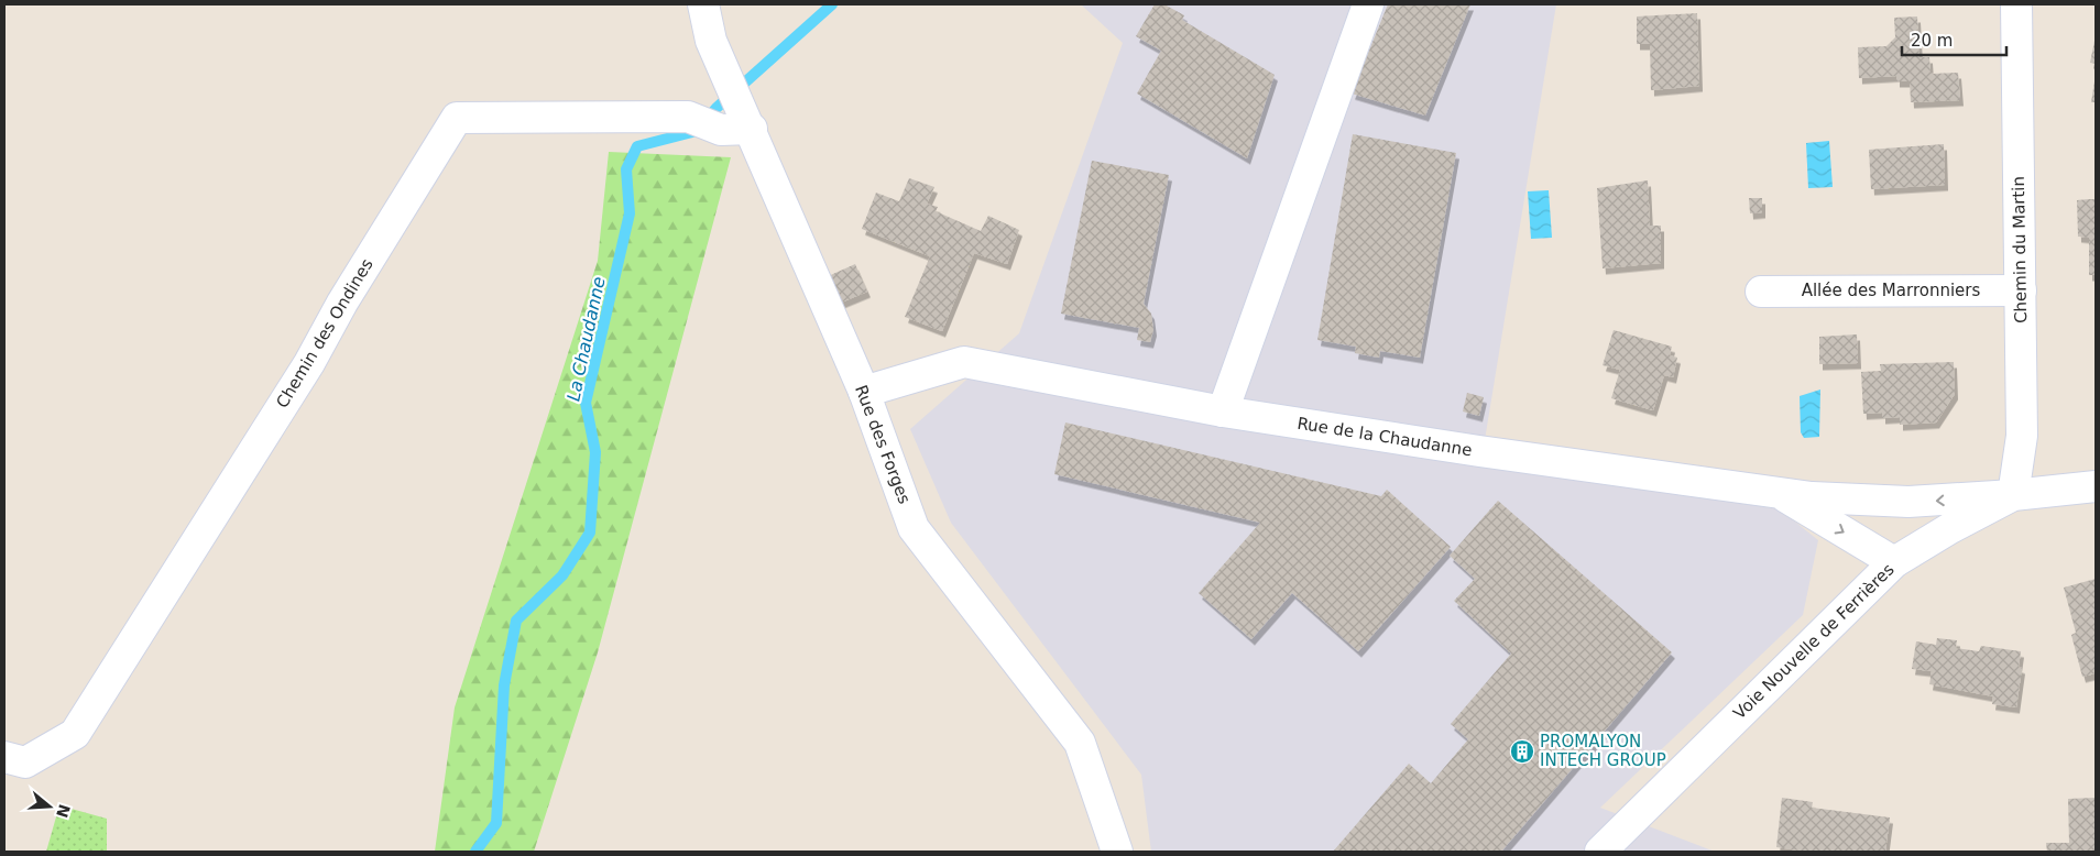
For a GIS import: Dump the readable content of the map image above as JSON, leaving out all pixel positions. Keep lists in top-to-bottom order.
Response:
{
  "streets": {
    "street": [
      "Chemin du Martin",
      "Allée des Marronniers",
      "Chemin des Ondines",
      "Rue de la Chaudanne",
      "Rue des Forges",
      "Voie Nouvelle de Ferrières"
    ]
  },
  "crossings": [
    ["Chemin du Martin", "Allée des Marronniers"],
    ["Chemin du Martin", "Voie Nouvelle de Ferrières"],
    ["Chemin des Ondines", "Rue des Forges"],
    ["Rue de la Chaudanne", "Rue des Forges"],
    ["Rue de la Chaudanne", "Voie Nouvelle de Ferrières"]
  ],
  "water": ["La Chaudanne"],
  "places": {
    "building": ["PROMALYON INTECH GROUP"]
  },
  "scale_bar": "20 m",
  "north": "right"
}
